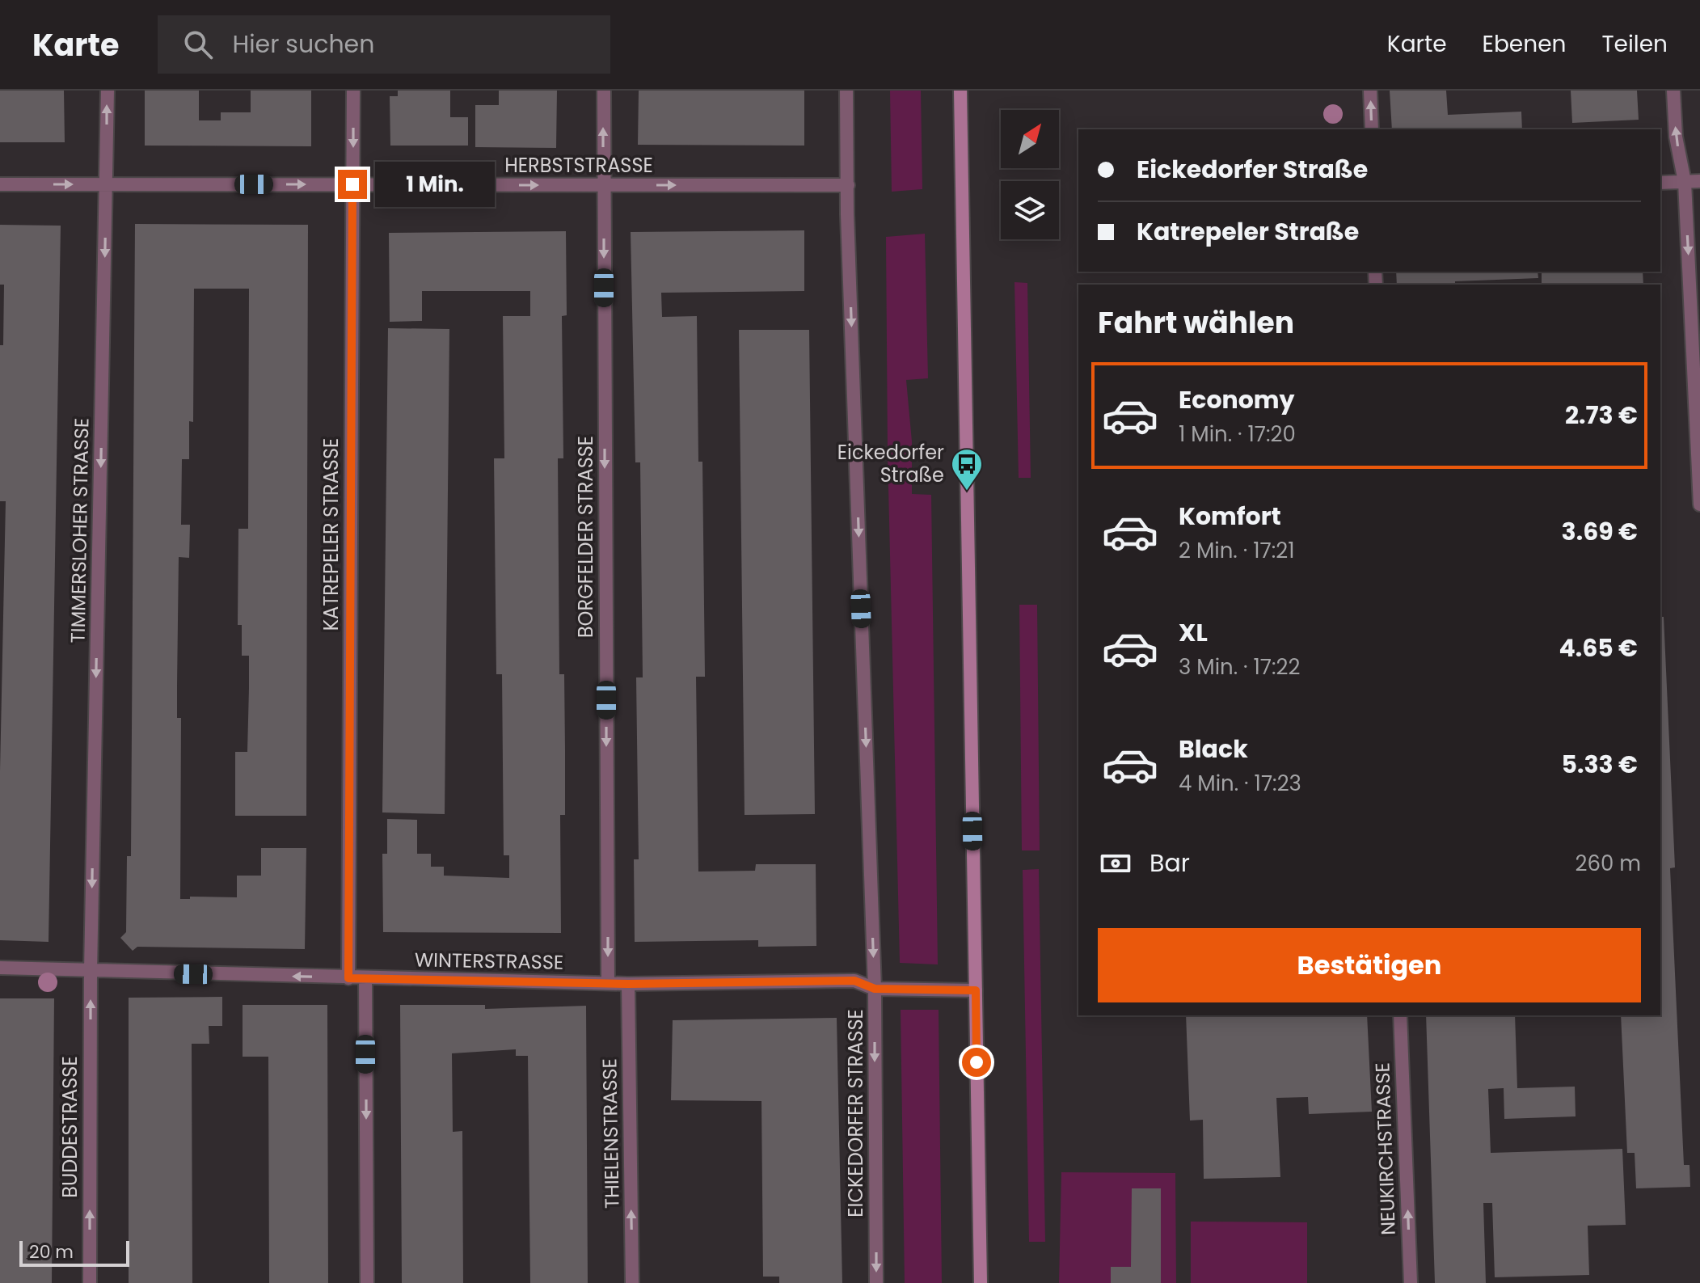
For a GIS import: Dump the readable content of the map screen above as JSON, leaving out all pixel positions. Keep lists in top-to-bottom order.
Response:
{
  "streets": {
    "street": [
      "HERBSTSTRASSE",
      "TIMMERSLOHER STRASSE",
      "KATREPELER STRASSE",
      "BORGFELDER STRASSE",
      "WINTERSTRASSE",
      "EICKEDORFER STRASSE",
      "BUDDESTRASSE",
      "THIELENSTRASSE",
      "NEUKIRCHSTRASSE"
    ]
  },
  "crossings": [
    ["HERBSTSTRASSE", "TIMMERSLOHER STRASSE"],
    ["HERBSTSTRASSE", "KATREPELER STRASSE"],
    ["HERBSTSTRASSE", "BORGFELDER STRASSE"],
    ["HERBSTSTRASSE", "EICKEDORFER STRASSE"],
    ["TIMMERSLOHER STRASSE", "WINTERSTRASSE"],
    ["TIMMERSLOHER STRASSE", "BUDDESTRASSE"],
    ["KATREPELER STRASSE", "WINTERSTRASSE"],
    ["BORGFELDER STRASSE", "WINTERSTRASSE"],
    ["WINTERSTRASSE", "EICKEDORFER STRASSE"],
    ["WINTERSTRASSE", "BUDDESTRASSE"],
    ["WINTERSTRASSE", "THIELENSTRASSE"]
  ],
  "one_way": [
    "HERBSTSTRASSE",
    "EICKEDORFER STRASSE",
    "BUDDESTRASSE",
    "THIELENSTRASSE",
    "NEUKIRCHSTRASSE"
  ],
  "places": {
    "bus stop": ["Eickedorfer Straße"]
  },
  "scale_bar": "20 m",
  "north": "top right",
  "page": {
    "header": "Karte",
    "search": "Hier suchen",
    "nav": ["Karte", "Ebenen", "Teilen"],
    "banner": ["Eickedorfer Straße", "Katrepeler Straße"],
    "bubble": "1 Min.",
    "heading": "Fahrt wählen",
    "list": [
      {
        "name": "Economy",
        "note": "1 Min. · 17:20",
        "value": "2.73 €"
      },
      {
        "name": "Komfort",
        "note": "2 Min. · 17:21",
        "value": "3.69 €"
      },
      {
        "name": "XL",
        "note": "3 Min. · 17:22",
        "value": "4.65 €"
      },
      {
        "name": "Black",
        "note": "4 Min. · 17:23",
        "value": "5.33 €"
      }
    ],
    "pay": ["Bar", "260 m"],
    "buttons": "Bestätigen",
    "scale": "20 m"
  }
}
